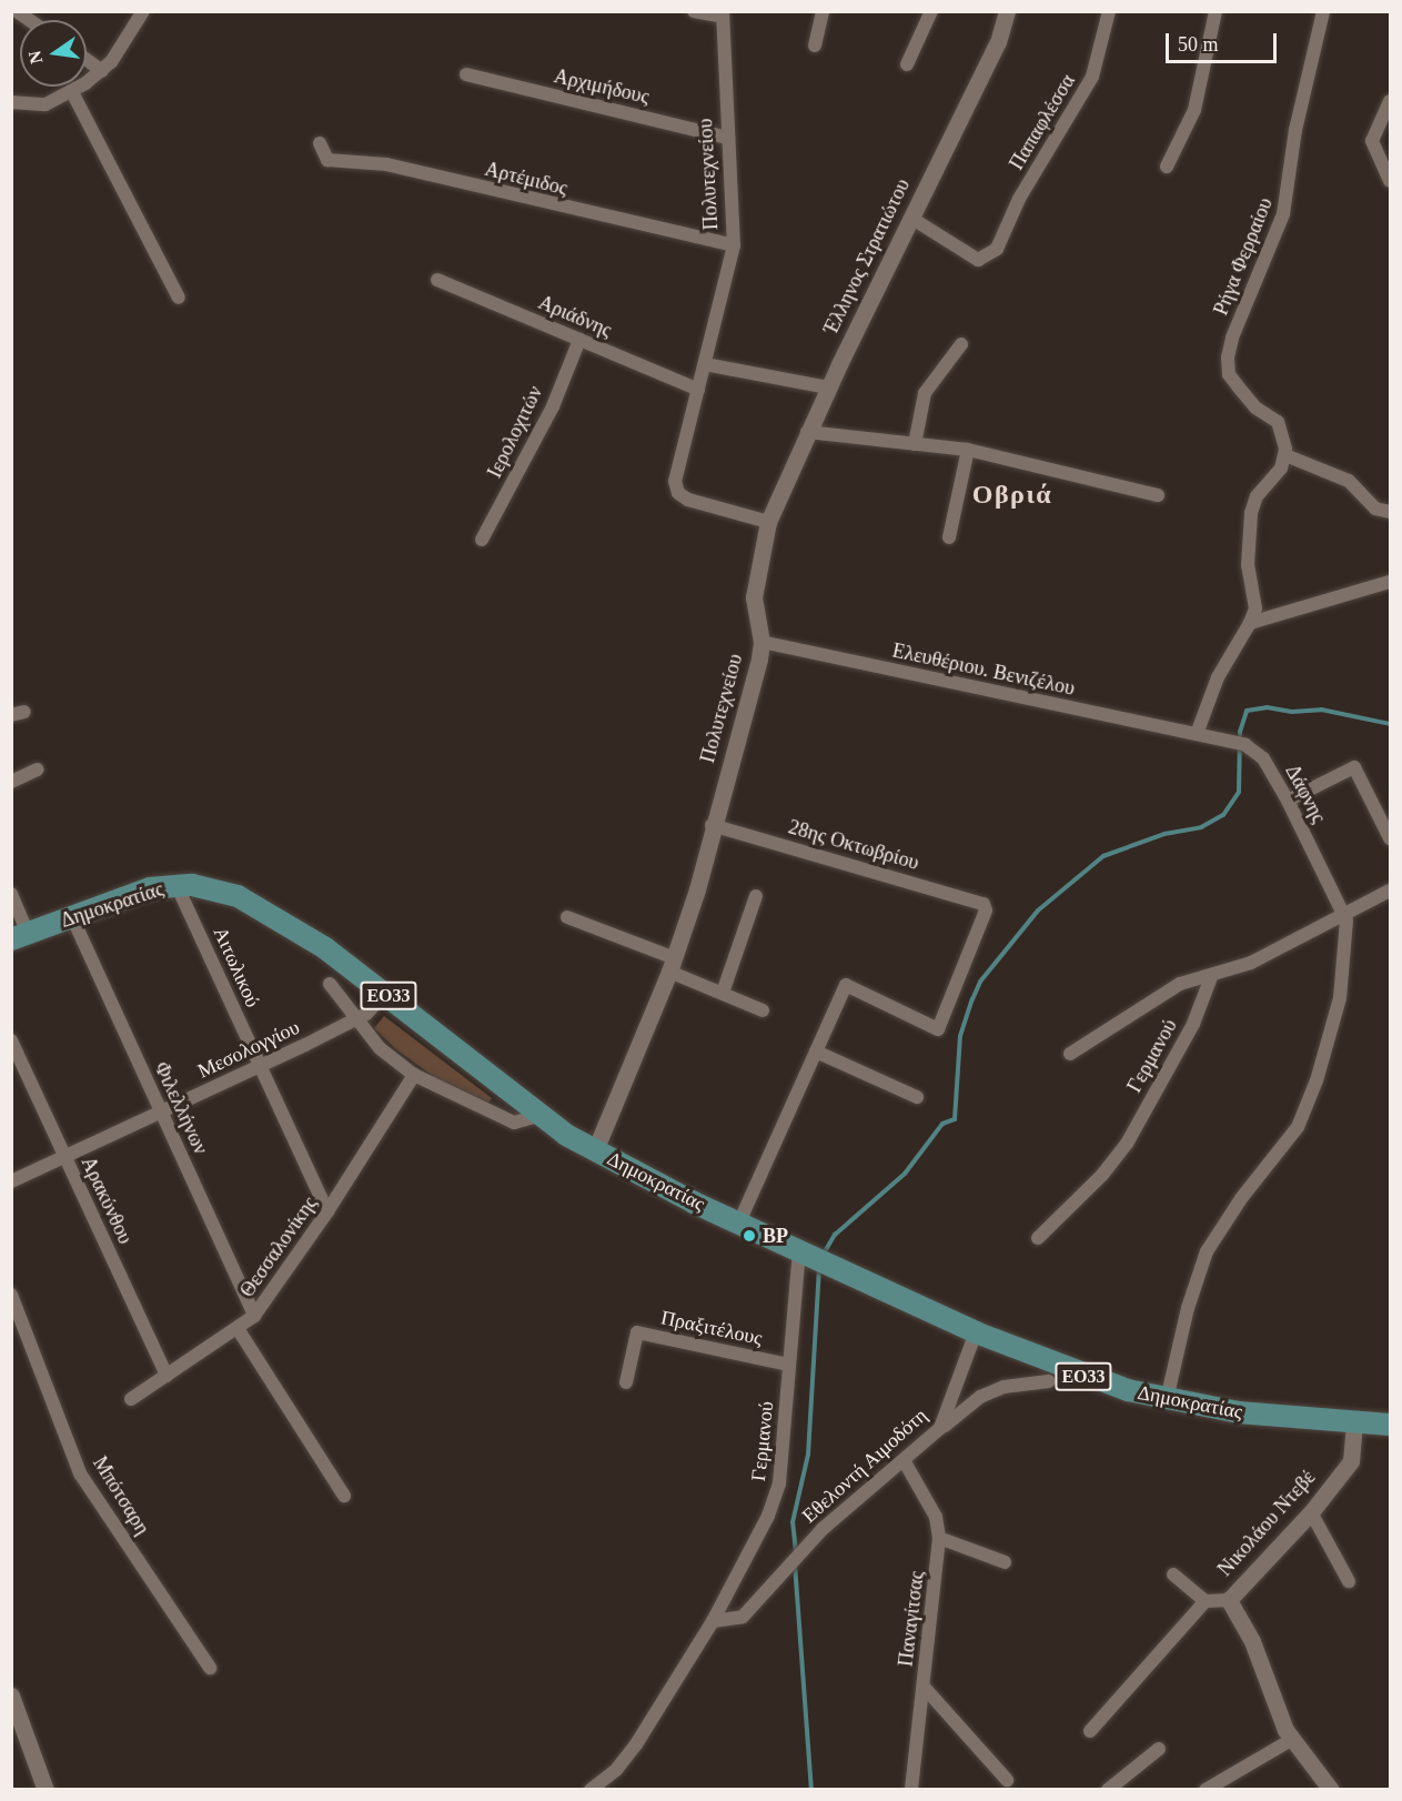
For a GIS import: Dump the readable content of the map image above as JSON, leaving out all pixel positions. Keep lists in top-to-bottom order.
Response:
{
  "streets": {
    "main road": ["Δημοκρατίας", "ΕΟ33"],
    "street": [
      "Αρχιμήδους",
      "Παπαφλέσσα",
      "Πολυτεχνείου",
      "Αρτέμιδος",
      "Έλληνος Στρατιώτου",
      "Ρήγα Φερραίου",
      "Αριάδνης",
      "Ιερολοχιτών",
      "Ελευθέριου. Βενιζέλου",
      "Δάφνης",
      "28ης Οκτωβρίου",
      "Αιτωλικού",
      "Μεσολογγίου",
      "Γερμανού",
      "Φιλελλήνων",
      "Αρακύνθου",
      "Θεσσαλονίκης",
      "Πραξιτέλους",
      "Εθελοντή Αιμοδότη",
      "Μπότσαρη",
      "Νικολάου Ντεβέ",
      "Παναγίτσας"
    ]
  },
  "crossings": [
    ["Αρχιμήδους", "Πολυτεχνείου"],
    ["Παπαφλέσσα", "Έλληνος Στρατιώτου"],
    ["Πολυτεχνείου", "Αρτέμιδος"],
    ["Πολυτεχνείου", "Έλληνος Στρατιώτου"],
    ["Πολυτεχνείου", "Αριάδνης"],
    ["Πολυτεχνείου", "Ελευθέριου. Βενιζέλου"],
    ["Πολυτεχνείου", "28ης Οκτωβρίου"],
    ["Πολυτεχνείου", "Δημοκρατίας"],
    ["Αριάδνης", "Ιερολοχιτών"],
    ["Ελευθέριου. Βενιζέλου", "Δάφνης"],
    ["Δημοκρατίας", "Αιτωλικού"],
    ["Δημοκρατίας", "ΕΟ33"],
    ["Δημοκρατίας", "Μεσολογγίου"],
    ["Δημοκρατίας", "Γερμανού"],
    ["Δημοκρατίας", "Φιλελλήνων"],
    ["Δημοκρατίας", "Εθελοντή Αιμοδότη"],
    ["Δημοκρατίας", "Νικολάου Ντεβέ"],
    ["Αιτωλικού", "Μεσολογγίου"],
    ["Αιτωλικού", "Θεσσαλονίκης"],
    ["ΕΟ33", "Νικολάου Ντεβέ"],
    ["Μεσολογγίου", "Φιλελλήνων"],
    ["Μεσολογγίου", "Αρακύνθου"],
    ["Γερμανού", "Πραξιτέλους"],
    ["Γερμανού", "Εθελοντή Αιμοδότη"],
    ["Φιλελλήνων", "Θεσσαλονίκης"],
    ["Αρακύνθου", "Θεσσαλονίκης"],
    ["Εθελοντή Αιμοδότη", "Παναγίτσας"]
  ],
  "districts": ["Οβριά"],
  "places": ["BP"],
  "scale_bar": "50 m",
  "north": "left"
}
